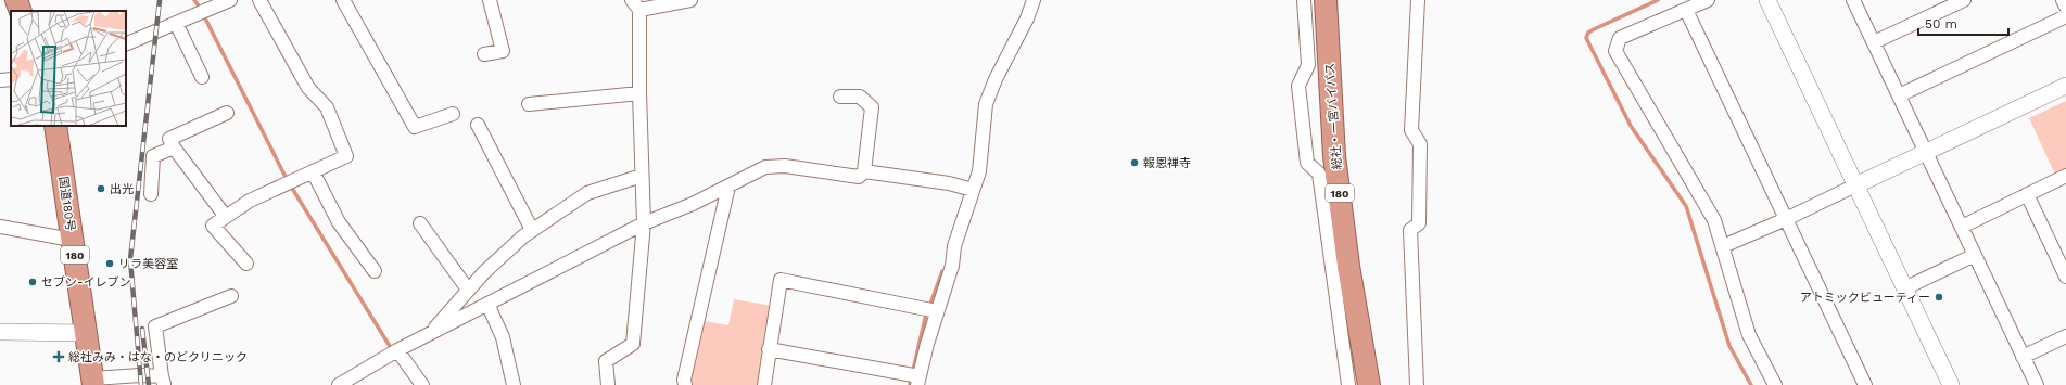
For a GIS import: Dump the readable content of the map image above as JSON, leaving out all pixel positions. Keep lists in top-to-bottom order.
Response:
{
  "streets": {
    "highway": ["総社・一宮バイパス", "180", "国道180号"]
  },
  "places": {
    "other": [
      "報恩禅寺",
      "出光",
      "リラ美容室",
      "セブン-イレブン",
      "アトミックビューティー"
    ],
    "health": ["総社みみ・はな・のどクリニック"]
  },
  "scale_bar": "50 m"
}
